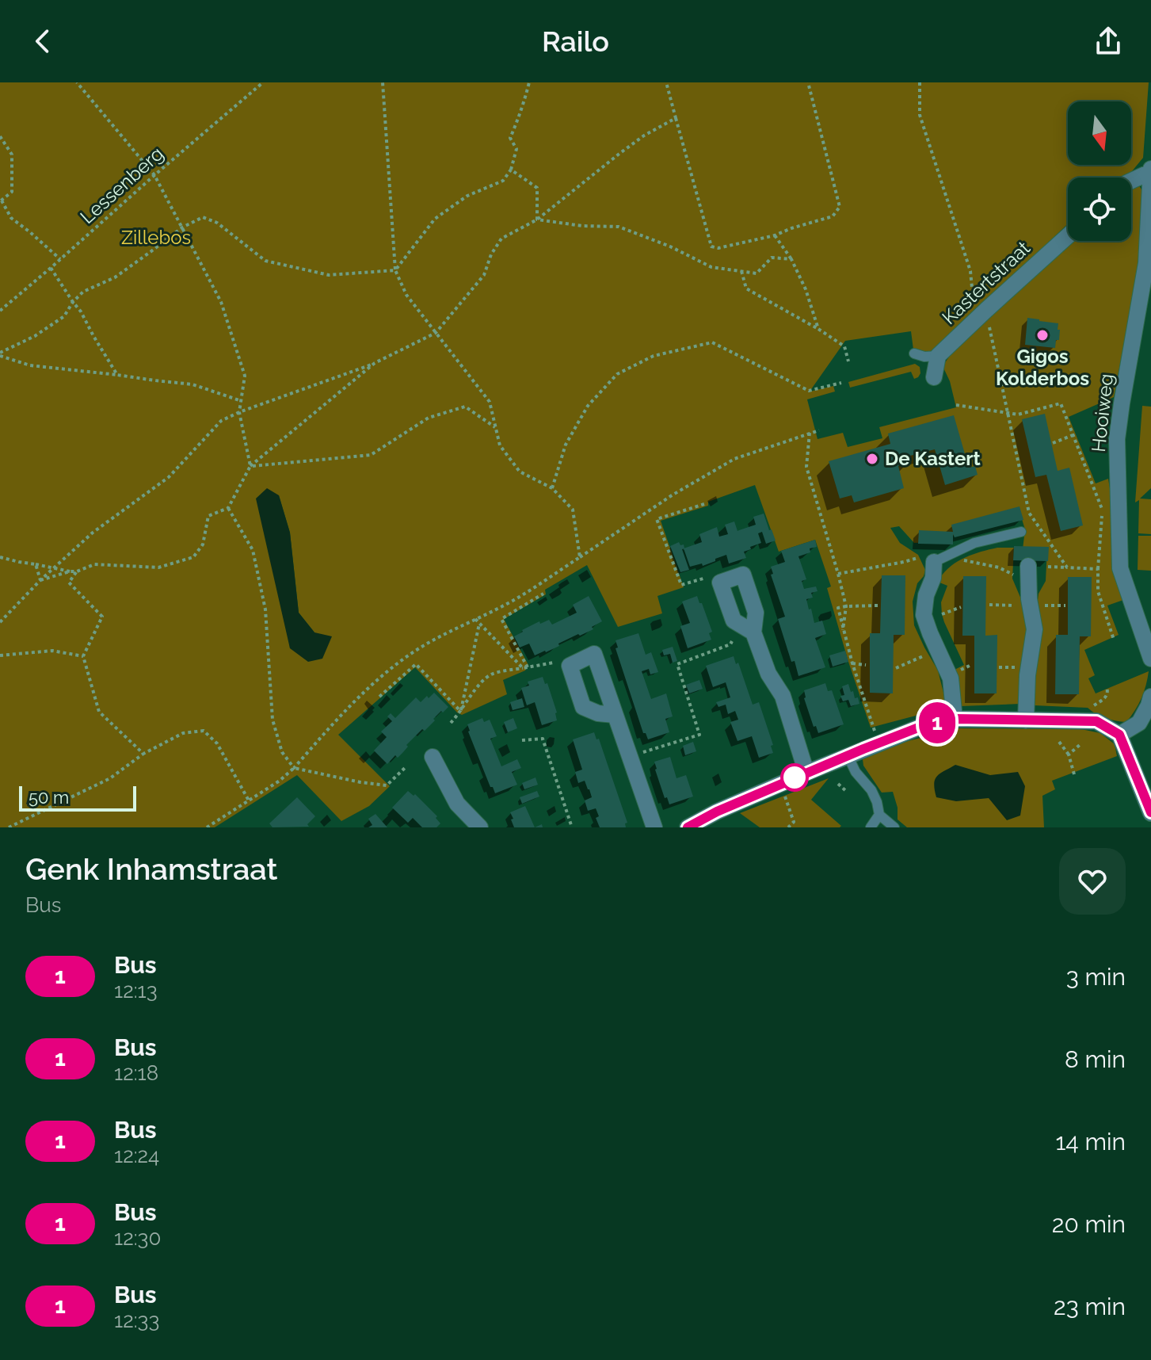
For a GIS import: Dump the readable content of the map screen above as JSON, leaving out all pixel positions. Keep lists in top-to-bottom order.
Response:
{
  "streets": {
    "street": ["Kastertstraat", "Hooiweg"],
    "path": ["Lessenberg"]
  },
  "parks": ["Zillebos"],
  "places": ["Gigos Kolderbos", "De Kastert"],
  "lines": ["bus line 1"],
  "scale_bar": "50 m",
  "north": "bottom",
  "page": {
    "header": "Railo",
    "on_map": "1",
    "scale": "50 m",
    "heading": ["Genk Inhamstraat", "Bus"],
    "list": [
      {
        "mark": "1",
        "name": "Bus",
        "note": "12:13",
        "value": "3 min"
      },
      {
        "mark": "1",
        "name": "Bus",
        "note": "12:18",
        "value": "8 min"
      },
      {
        "mark": "1",
        "name": "Bus",
        "note": "12:24",
        "value": "14 min"
      },
      {
        "mark": "1",
        "name": "Bus",
        "note": "12:30",
        "value": "20 min"
      },
      {
        "mark": "1",
        "name": "Bus",
        "note": "12:33",
        "value": "23 min"
      }
    ]
  }
}
